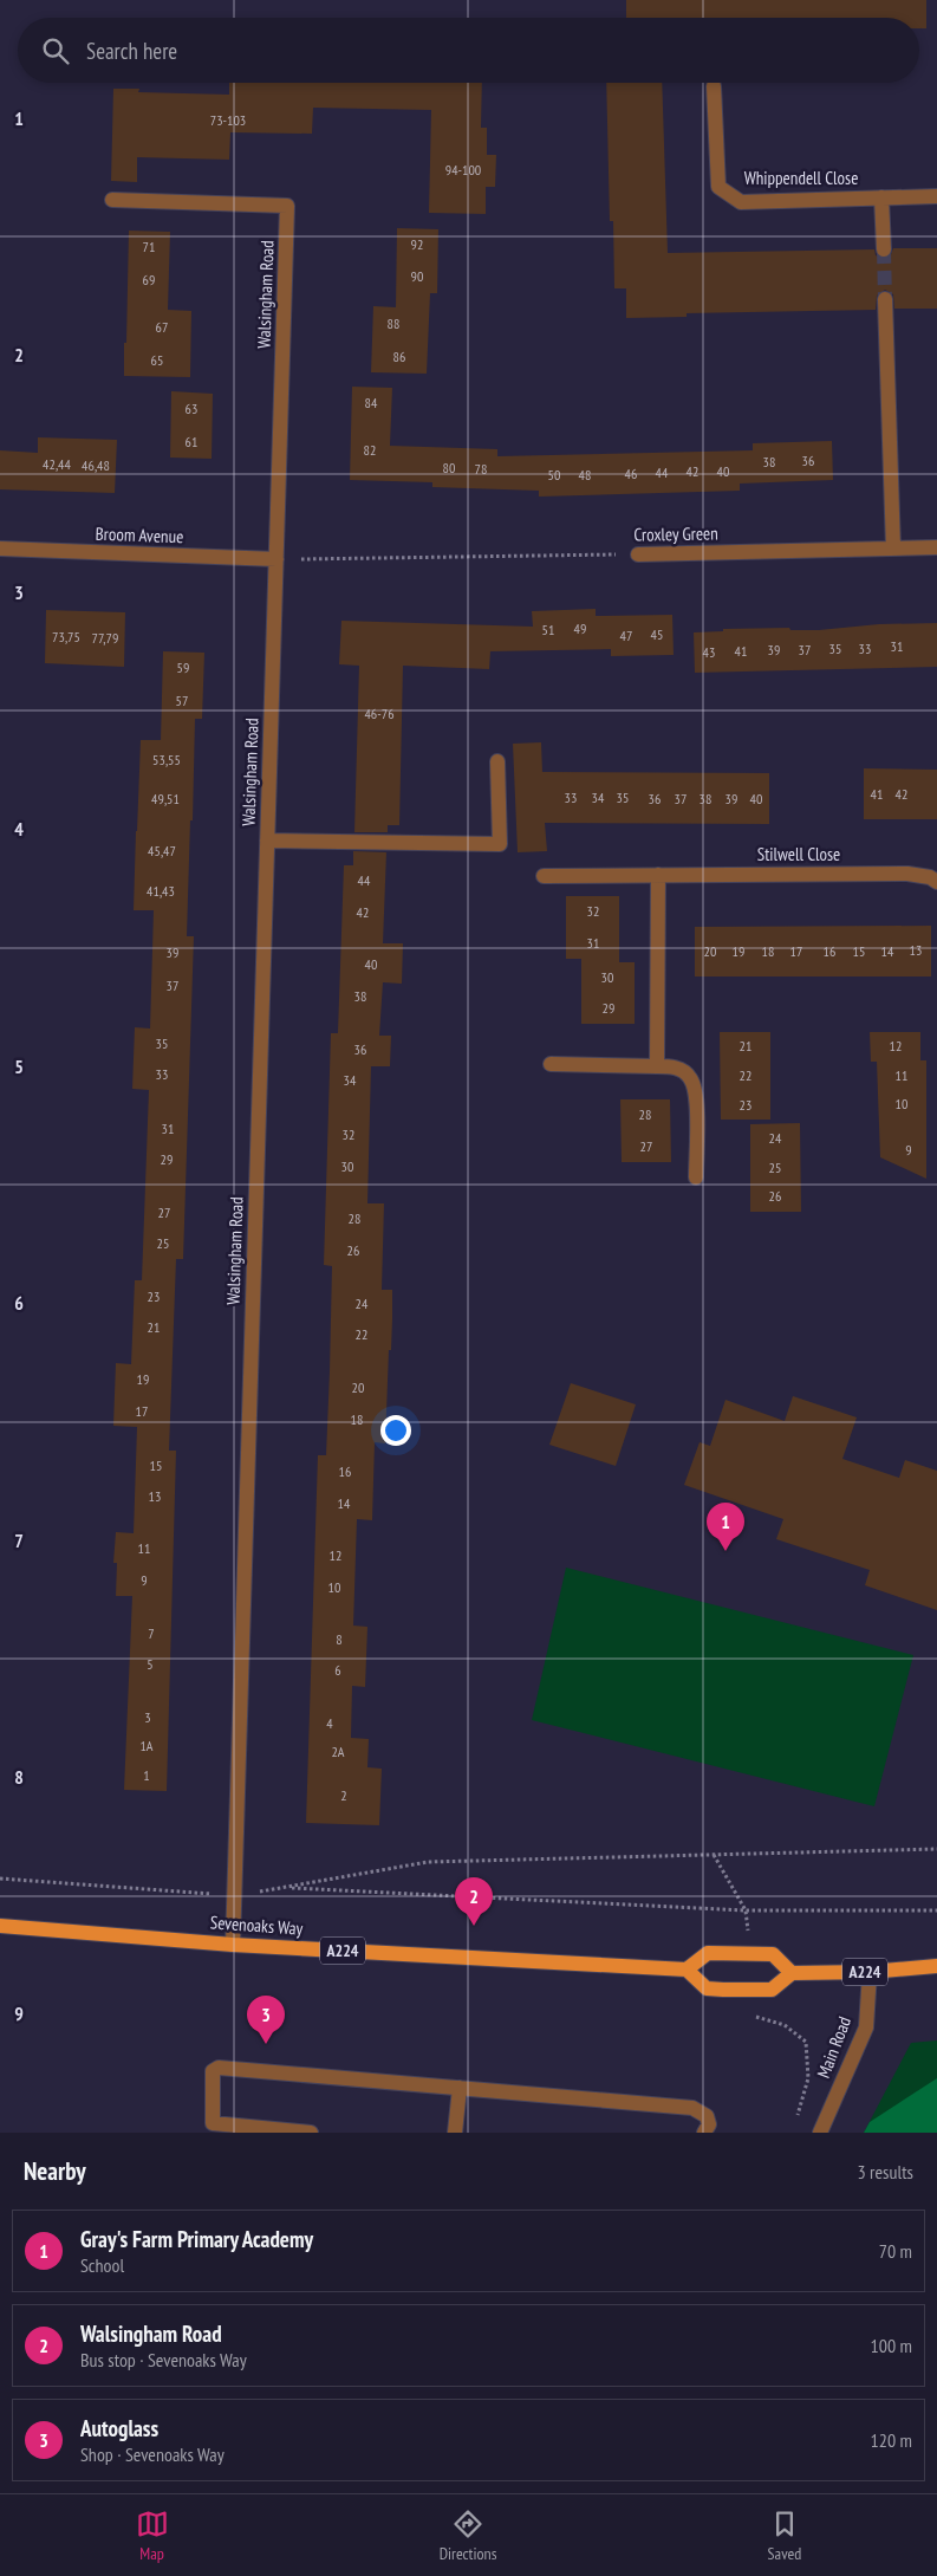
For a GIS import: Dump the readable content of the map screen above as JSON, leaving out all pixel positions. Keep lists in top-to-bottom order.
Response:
{
  "streets": {
    "main road": ["Sevenoaks Way", "A224"],
    "street": [
      "Whippendell Close",
      "Walsingham Road",
      "Croxley Green",
      "Broom Avenue",
      "Stilwell Close",
      "Main Road"
    ]
  },
  "crossings": [
    ["Walsingham Road", "Croxley Green"],
    ["Walsingham Road", "Broom Avenue"],
    ["Walsingham Road", "Sevenoaks Way"],
    ["Croxley Green", "Broom Avenue"],
    ["A224", "Main Road"]
  ],
  "house_numbers": [
    "73-103",
    "94-100",
    "92",
    "71",
    "90",
    "69",
    "88",
    "67",
    "86",
    "65",
    "84",
    "63",
    "61",
    "82",
    "36",
    "38",
    "42,44",
    "46,48",
    "80",
    "78",
    "42",
    "40",
    "44",
    "46",
    "50",
    "48",
    "49",
    "51",
    "45",
    "47",
    "73,75",
    "77,79",
    "31",
    "35",
    "33",
    "39",
    "37",
    "41",
    "43",
    "59",
    "57",
    "46-76",
    "53,55",
    "41",
    "42",
    "33",
    "34",
    "35",
    "49,51",
    "36",
    "37",
    "38",
    "39",
    "40",
    "45,47",
    "44",
    "41,43",
    "32",
    "42",
    "31",
    "13",
    "20",
    "19",
    "18",
    "17",
    "16",
    "15",
    "14",
    "39",
    "40",
    "30",
    "37",
    "38",
    "29",
    "35",
    "21",
    "12",
    "36",
    "33",
    "22",
    "11",
    "34",
    "10",
    "23",
    "28",
    "31",
    "32",
    "24",
    "27",
    "9",
    "29",
    "30",
    "25",
    "26",
    "27",
    "28",
    "25",
    "26",
    "23",
    "24",
    "21",
    "22",
    "19",
    "20",
    "17",
    "18",
    "15",
    "16",
    "13",
    "14",
    "11",
    "12",
    "9",
    "10",
    "7",
    "8",
    "5",
    "6",
    "3",
    "4",
    "1A",
    "2A",
    "1",
    "2"
  ],
  "page": {
    "search": "Search here",
    "pins": ["1", "2", "3"],
    "heading": ["Nearby", "3 results"],
    "list": [
      {
        "mark": "1",
        "name": "Gray's Farm Primary Academy",
        "note": "School",
        "value": "70 m"
      },
      {
        "mark": "2",
        "name": "Walsingham Road",
        "note": "Bus stop · Sevenoaks Way",
        "value": "100 m"
      },
      {
        "mark": "3",
        "name": "Autoglass",
        "note": "Shop · Sevenoaks Way",
        "value": "120 m"
      }
    ],
    "nav": ["Map", "Directions", "Saved"]
  },
  "grid": {
    "rows": [
      "1",
      "2",
      "3",
      "4",
      "5",
      "6",
      "7",
      "8",
      "9"
    ]
  }
}
